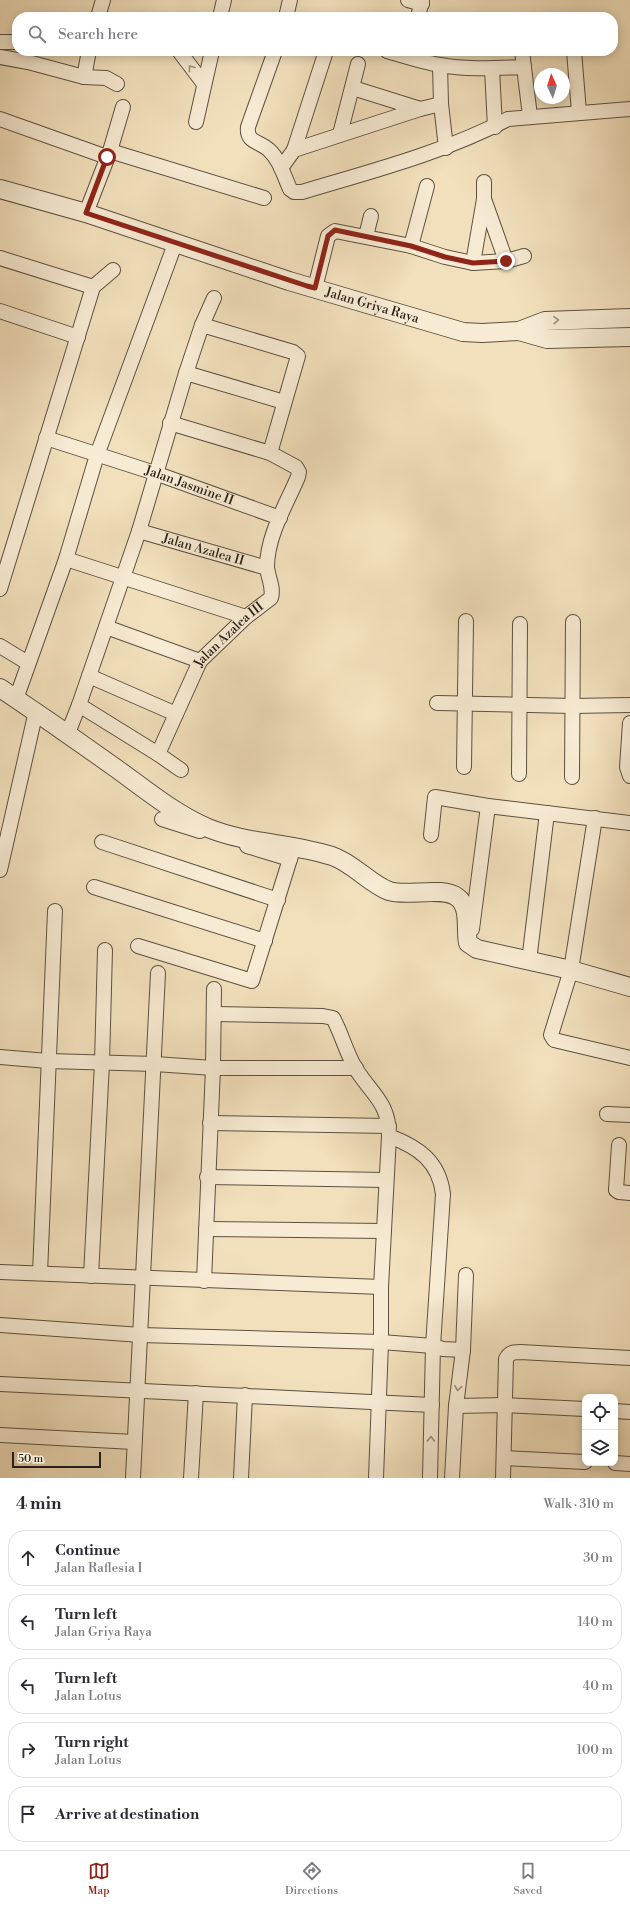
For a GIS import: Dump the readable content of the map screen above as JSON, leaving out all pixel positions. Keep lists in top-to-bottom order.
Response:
{
  "streets": {
    "street": [
      "Jalan Griya Raya",
      "Jalan Jasmine II",
      "Jalan Azalea II",
      "Jalan Azalea III"
    ]
  },
  "crossings": [
    ["Jalan Jasmine II", "Jalan Azalea III"],
    ["Jalan Azalea II", "Jalan Azalea III"]
  ],
  "scale_bar": "50 m",
  "north": "top",
  "page": {
    "search": "Search here",
    "scale": "50 m",
    "heading": ["4 min", "Walk · 310 m"],
    "list": [
      ["Continue", "Jalan Raflesia I", "30 m"],
      ["Turn left", "Jalan Griya Raya", "140 m"],
      ["Turn left", "Jalan Lotus", "40 m"],
      ["Turn right", "Jalan Lotus", "100 m"],
      "Arrive at destination"
    ],
    "nav": ["Map", "Directions", "Saved"]
  }
}
